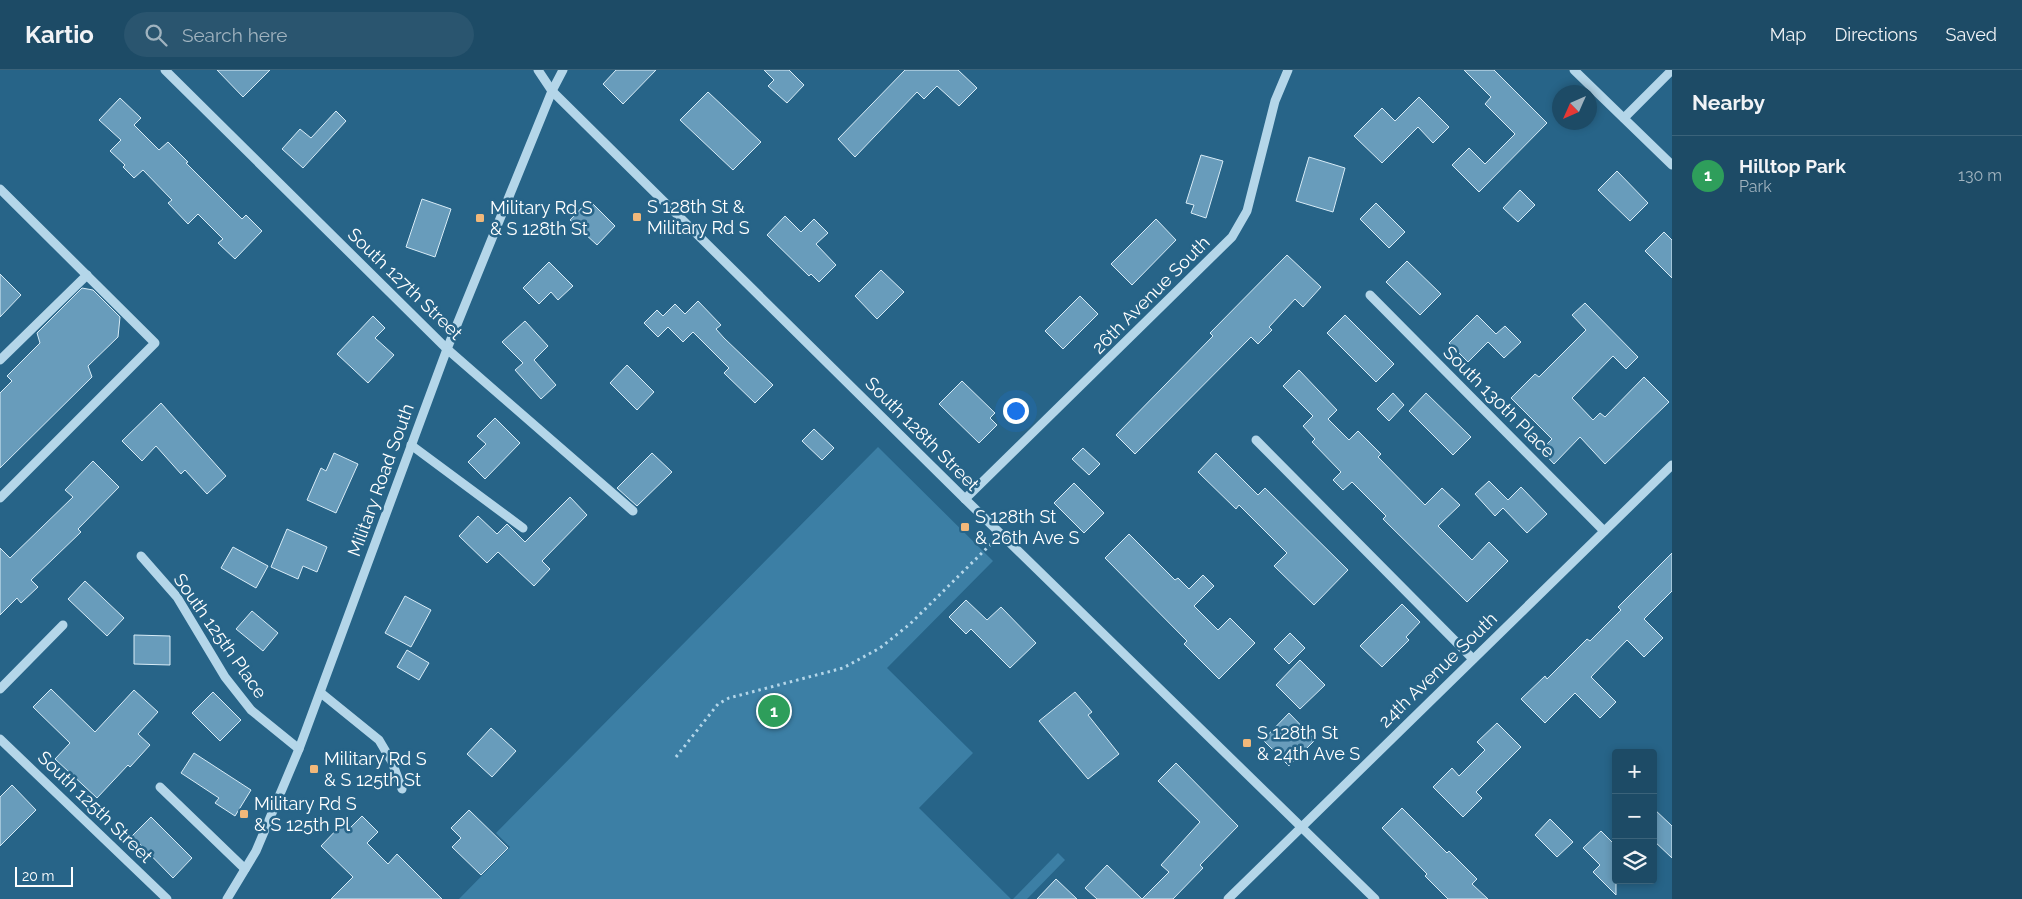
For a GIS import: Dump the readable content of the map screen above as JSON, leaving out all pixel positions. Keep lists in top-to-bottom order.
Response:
{
  "streets": {
    "street": [
      "South 127th Street",
      "26th Avenue South",
      "South 130th Place",
      "South 128th Street",
      "Military Road South",
      "South 125th Place",
      "24th Avenue South",
      "South 125th Street"
    ]
  },
  "crossings": [
    ["South 127th Street", "Military Road South"],
    ["26th Avenue South", "South 128th Street"],
    ["South 130th Place", "24th Avenue South"],
    ["South 128th Street", "Military Road South"],
    ["South 128th Street", "24th Avenue South"],
    ["Military Road South", "South 125th Place"]
  ],
  "places": {
    "transit": [
      "S 128th St & Military Rd S",
      "Military Rd S & S 128th St",
      "S 128th St & 26th Ave S",
      "S 128th St & 24th Ave S",
      "Military Rd S & S 125th St",
      "Military Rd S & S 125th Pl"
    ]
  },
  "scale_bar": "20 m",
  "north": "bottom left",
  "page": {
    "header": "Kartio",
    "search": "Search here",
    "nav": ["Map", "Directions", "Saved"],
    "heading": "Nearby",
    "list": [
      {
        "mark": "1",
        "name": "Hilltop Park",
        "note": "Park",
        "value": "130 m"
      }
    ],
    "pins": "1",
    "map_buttons": ["+", "−"],
    "scale": "20 m"
  }
}
